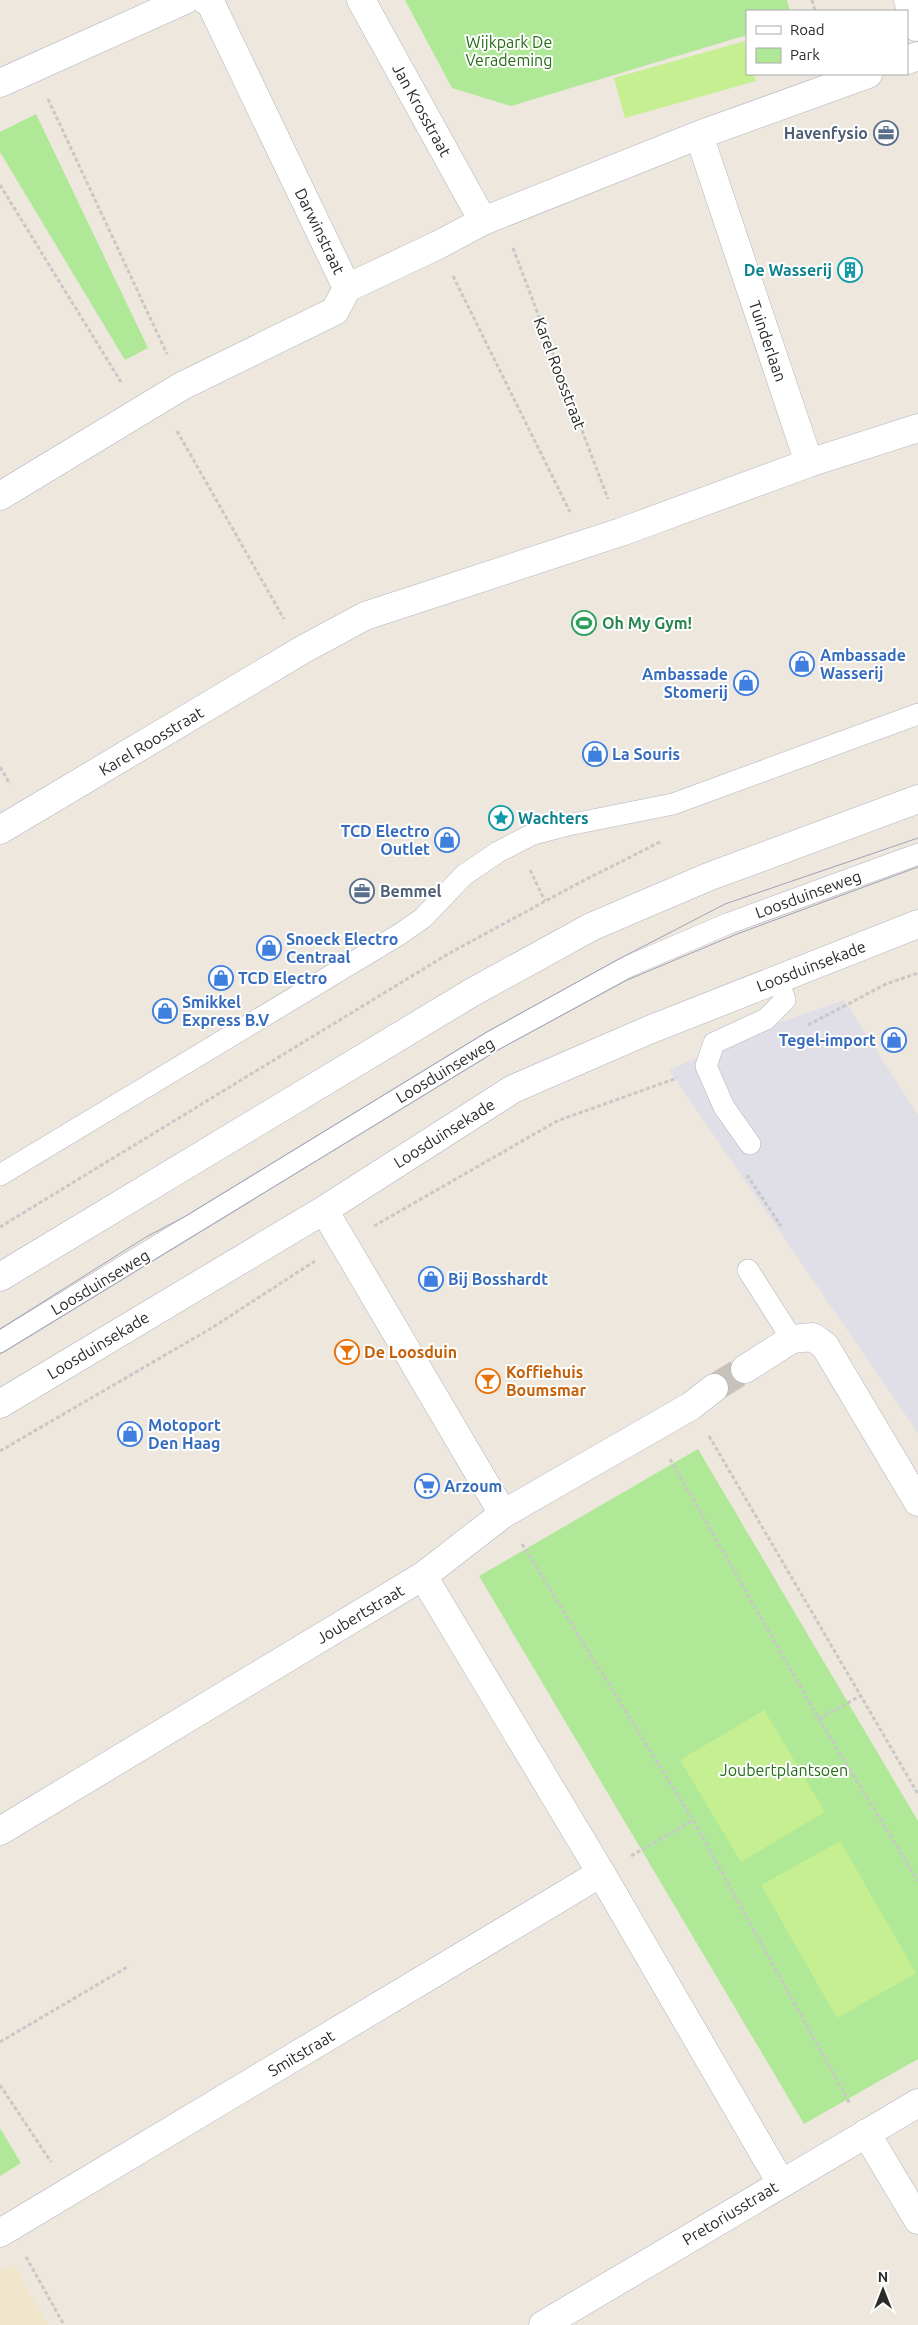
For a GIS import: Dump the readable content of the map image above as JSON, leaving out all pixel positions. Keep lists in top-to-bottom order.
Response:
{
  "streets": {
    "street": [
      "Jan Krosstraat",
      "Darwinstraat",
      "Tuinderlaan",
      "Karel Roosstraat",
      "Loosduinsekade",
      "Joubertstraat",
      "Smitstraat",
      "Pretoriusstraat"
    ],
    "lane": ["Loosduinseweg"]
  },
  "crossings": [
    ["Jan Krosstraat", "Karel Roosstraat"],
    ["Tuinderlaan", "Karel Roosstraat"]
  ],
  "parks": ["Wijkpark De Verademing", "Joubertplantsoen"],
  "places": {
    "office": ["Havenfysio", "Bemmel"],
    "building": ["De Wasserij"],
    "sports": ["Oh My Gym!"],
    "shop": [
      "Ambassade Wasserij",
      "Ambassade Stomerij",
      "La Souris",
      "TCD Electro Outlet",
      "Snoeck Electro Centraal",
      "TCD Electro",
      "Smikkel Express B.V",
      "Tegel-import",
      "Bij Bosshardt",
      "Motoport Den Haag"
    ],
    "place": ["Wachters"],
    "bar": ["De Loosduin", "Koffiehuis Boumsmar"],
    "supermarket": ["Arzoum"]
  },
  "legend": ["Road", "Park"],
  "north": "top"
}
